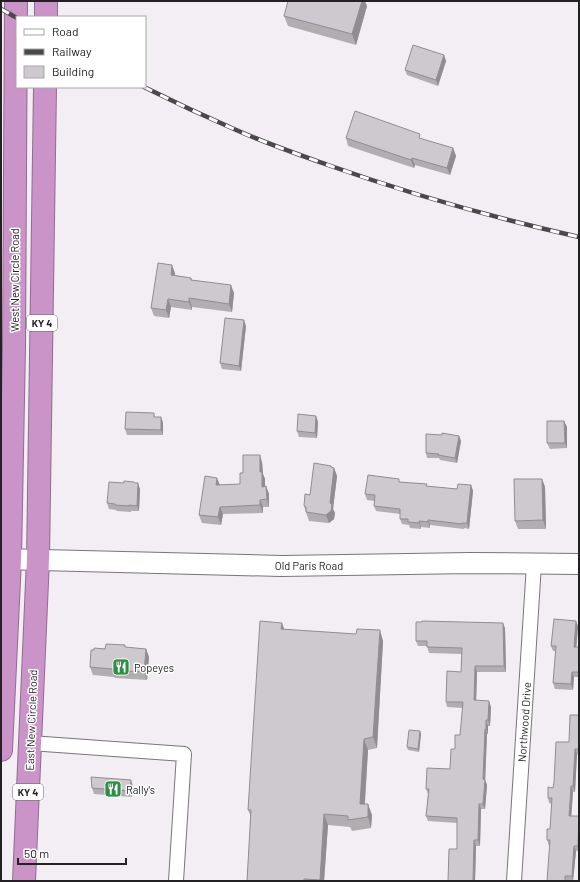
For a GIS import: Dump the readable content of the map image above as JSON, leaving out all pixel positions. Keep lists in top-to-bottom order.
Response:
{
  "streets": {
    "highway": ["West New Circle Road", "KY 4", "East New Circle Road"],
    "street": ["Old Paris Road", "Northwood Drive"]
  },
  "crossings": [
    ["West New Circle Road", "KY 4"],
    ["West New Circle Road", "Old Paris Road"],
    ["KY 4", "Old Paris Road"],
    ["KY 4", "East New Circle Road"],
    ["Old Paris Road", "East New Circle Road"],
    ["Old Paris Road", "Northwood Drive"]
  ],
  "places": {
    "restaurant": ["Popeyes", "Rally's"]
  },
  "legend": ["Road", "Railway", "Building"],
  "scale_bar": "50 m"
}
